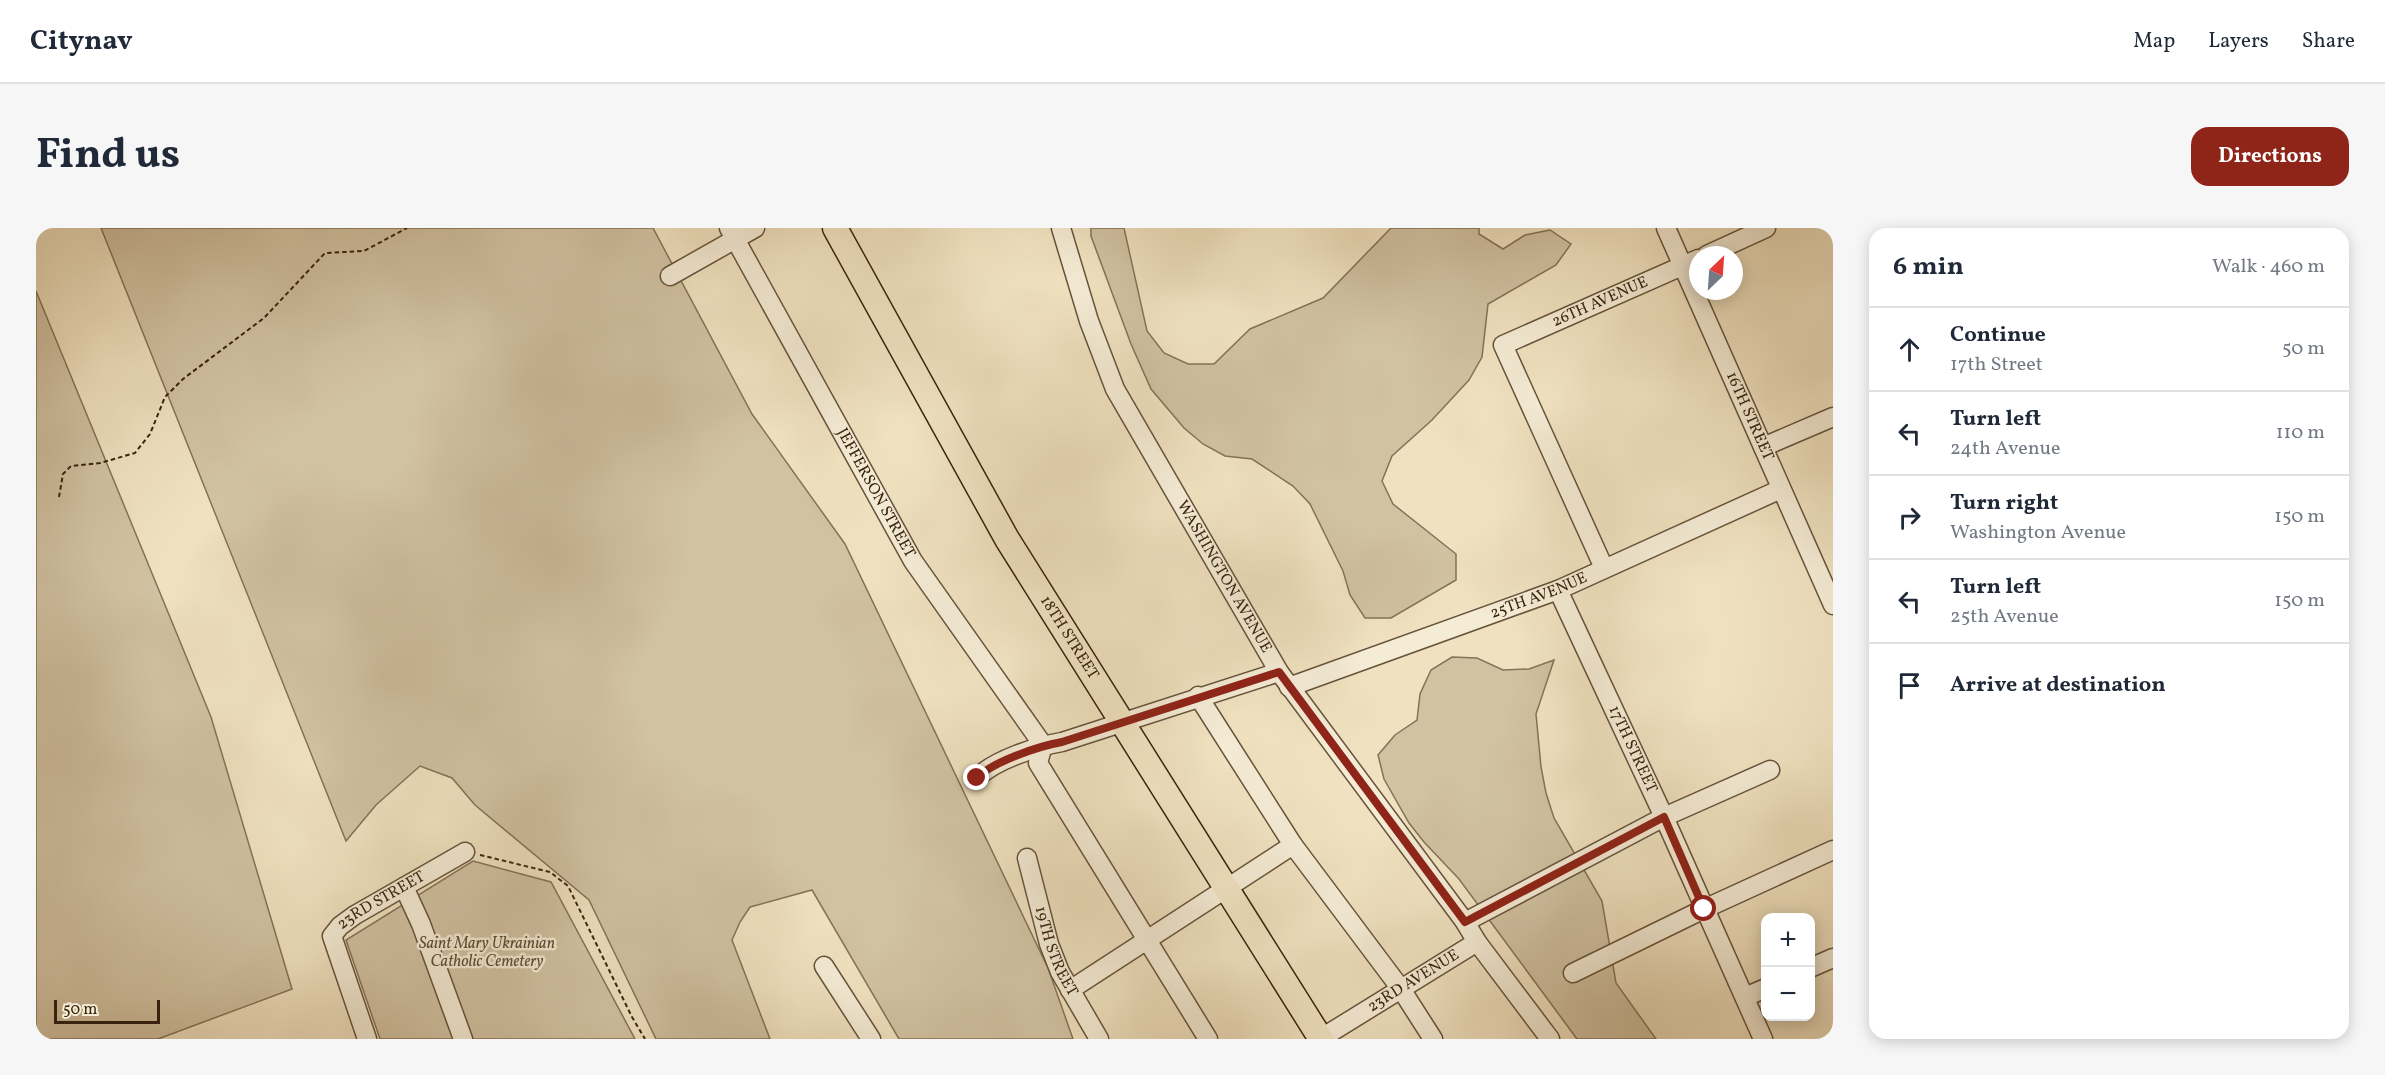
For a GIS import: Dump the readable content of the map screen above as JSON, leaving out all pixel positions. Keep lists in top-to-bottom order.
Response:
{
  "streets": {
    "main road": ["18TH STREET"],
    "street": [
      "26TH AVENUE",
      "16TH STREET",
      "JEFFERSON STREET",
      "WASHINGTON AVENUE",
      "25TH AVENUE",
      "17TH STREET",
      "23RD STREET",
      "19TH STREET",
      "23RD AVENUE"
    ]
  },
  "crossings": [
    ["26TH AVENUE", "25TH AVENUE"],
    ["16TH STREET", "25TH AVENUE"],
    ["WASHINGTON AVENUE", "25TH AVENUE"],
    ["WASHINGTON AVENUE", "23RD AVENUE"],
    ["25TH AVENUE", "17TH STREET"],
    ["18TH STREET", "23RD AVENUE"]
  ],
  "parks": ["Saint Mary Ukrainian Catholic Cemetery"],
  "scale_bar": "50 m",
  "north": "top right",
  "page": {
    "header": "Citynav",
    "nav": ["Map", "Layers", "Share"],
    "title": "Find us",
    "buttons": "Directions",
    "heading": ["6 min", "Walk · 460 m"],
    "list": [
      ["Continue", "17th Street", "50 m"],
      ["Turn left", "24th Avenue", "110 m"],
      ["Turn right", "Washington Avenue", "150 m"],
      ["Turn left", "25th Avenue", "150 m"],
      "Arrive at destination"
    ],
    "map_buttons": ["+", "−"],
    "scale": "50 m"
  }
}
